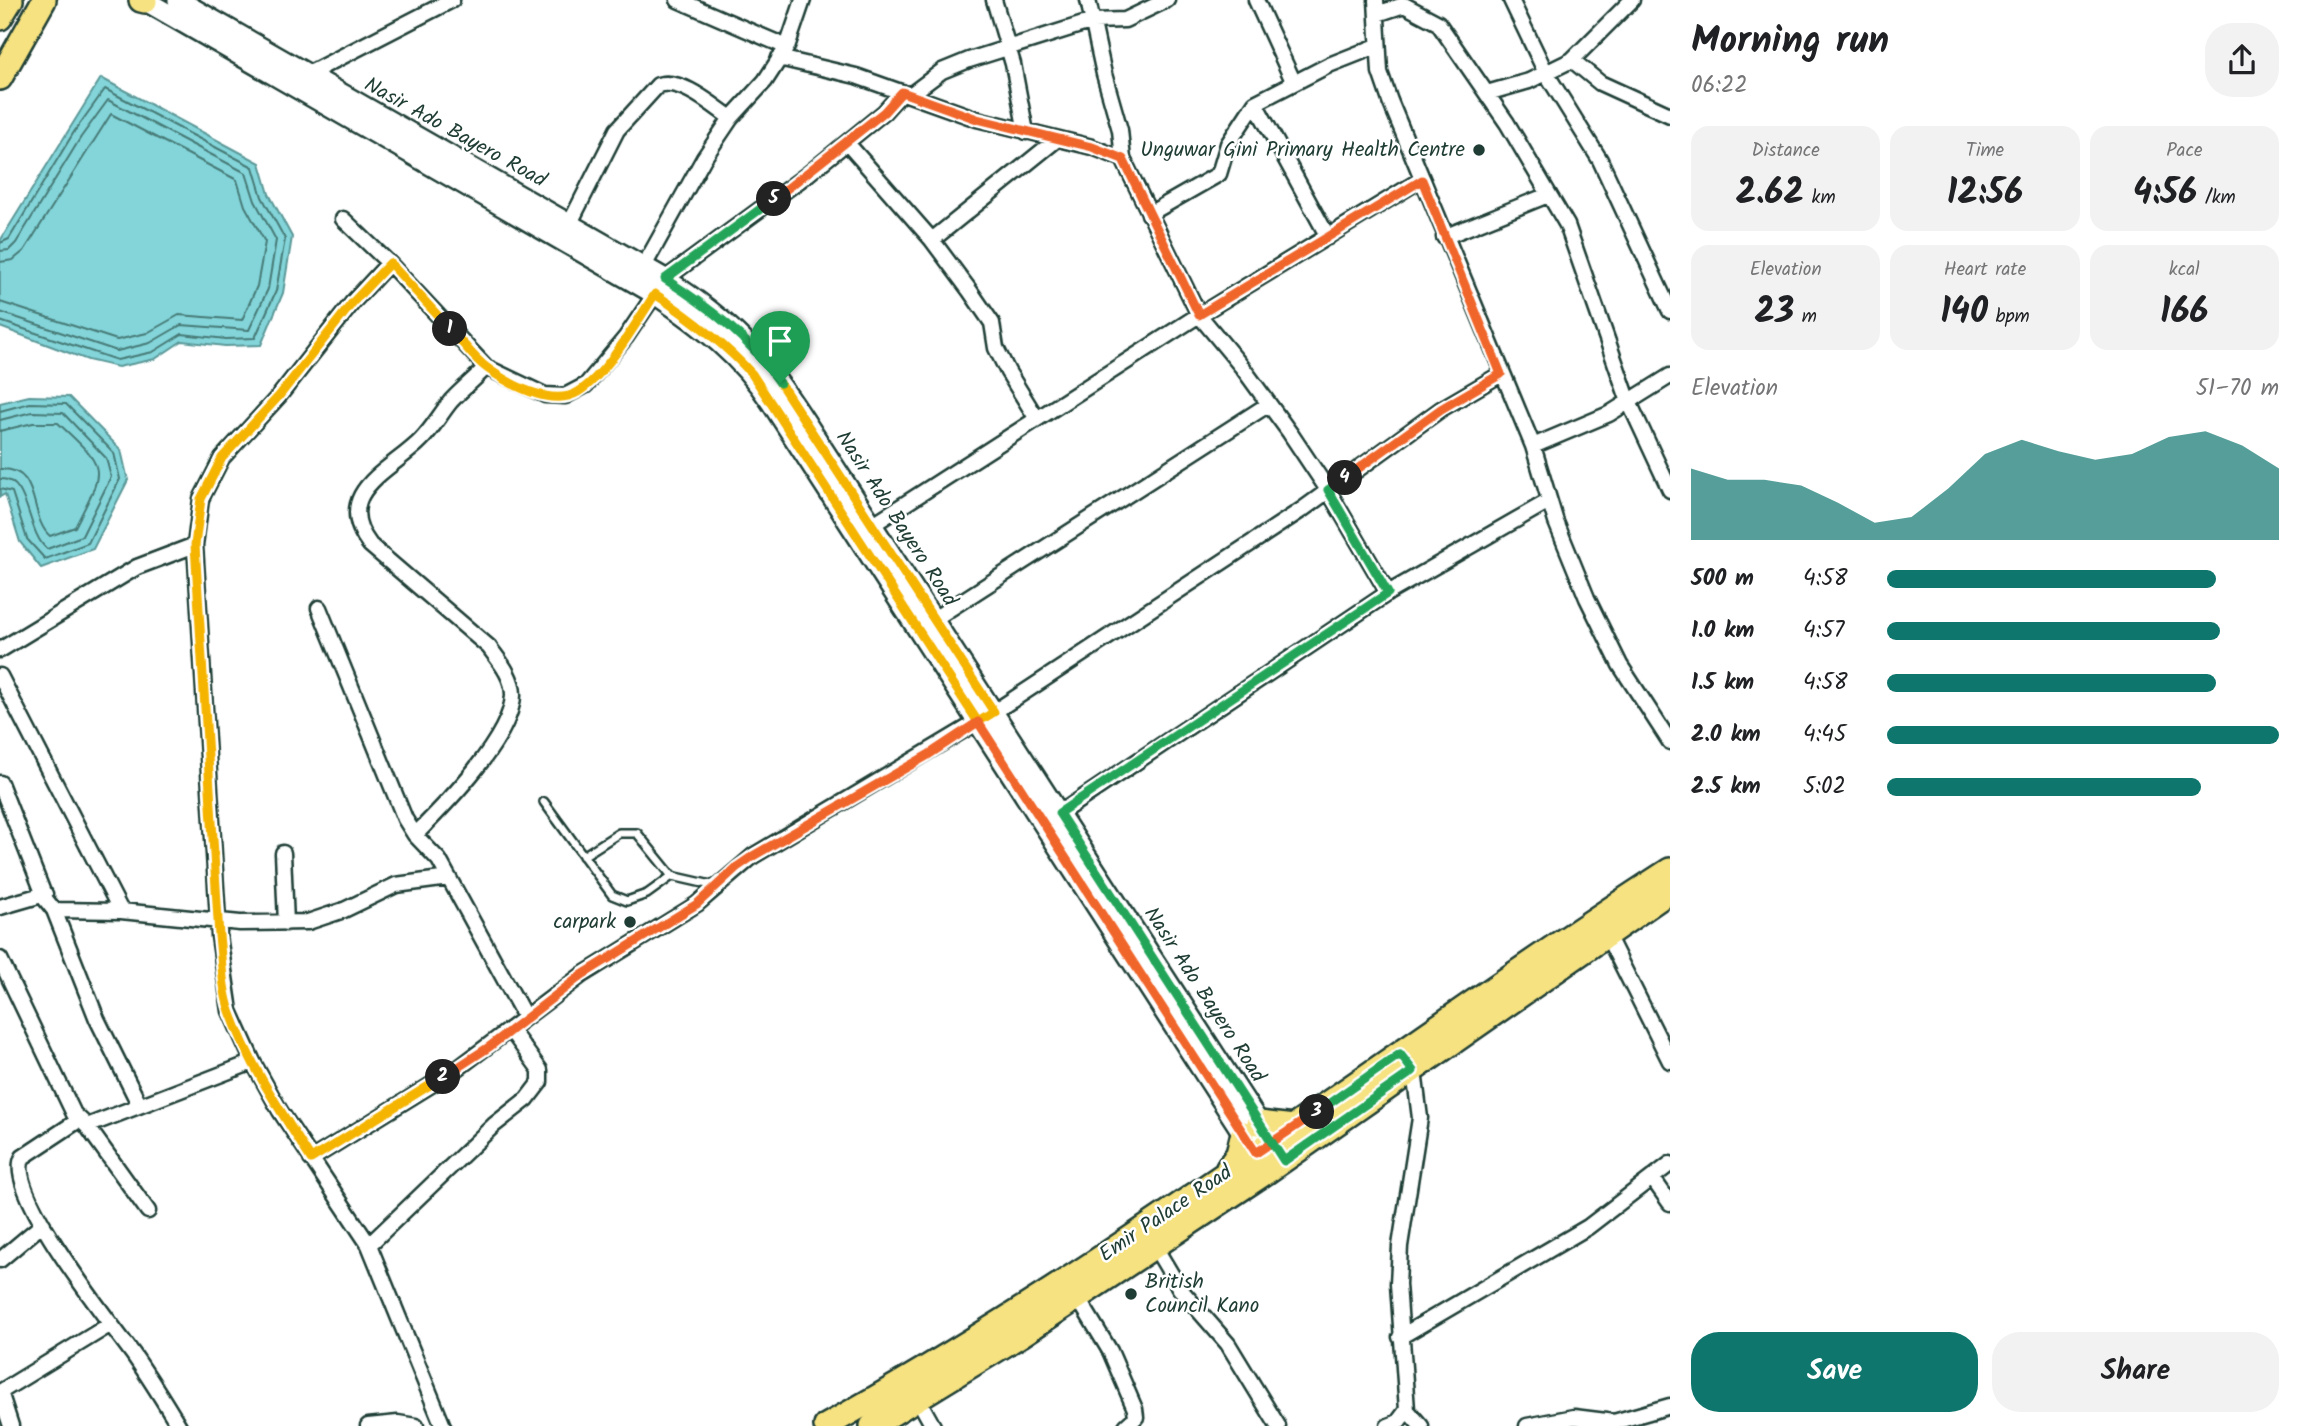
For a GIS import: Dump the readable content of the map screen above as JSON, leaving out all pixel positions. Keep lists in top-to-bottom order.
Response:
{
  "streets": {
    "main road": ["Emir Palace Road"],
    "street": ["Nasir Ado Bayero Road"]
  },
  "crossings": [
    ["Nasir Ado Bayero Road", "Emir Palace Road"]
  ],
  "places": ["Unguwar Gini Primary Health Centre", "carpark", "British Council Kano"],
  "page": {
    "heading": ["Morning run", "06:22"],
    "stats": [
      ["Distance", "2.62 km"],
      ["Time", "12:56"],
      ["Pace", "4:56 /km"],
      ["Elevation", "23 m"],
      ["Heart rate", "140 bpm"],
      ["kcal", "166"]
    ],
    "pins": [
      "5",
      "1",
      "4",
      "2",
      "3"
    ],
    "chart": ["Elevation", "51–70 m"],
    "list": [
      {
        "name": "500 m",
        "note": "4:58"
      },
      {
        "name": "1.0 km",
        "note": "4:57"
      },
      {
        "name": "1.5 km",
        "note": "4:58"
      },
      {
        "name": "2.0 km",
        "note": "4:45"
      },
      {
        "name": "2.5 km",
        "note": "5:02"
      }
    ],
    "buttons": ["Save", "Share"]
  }
}
